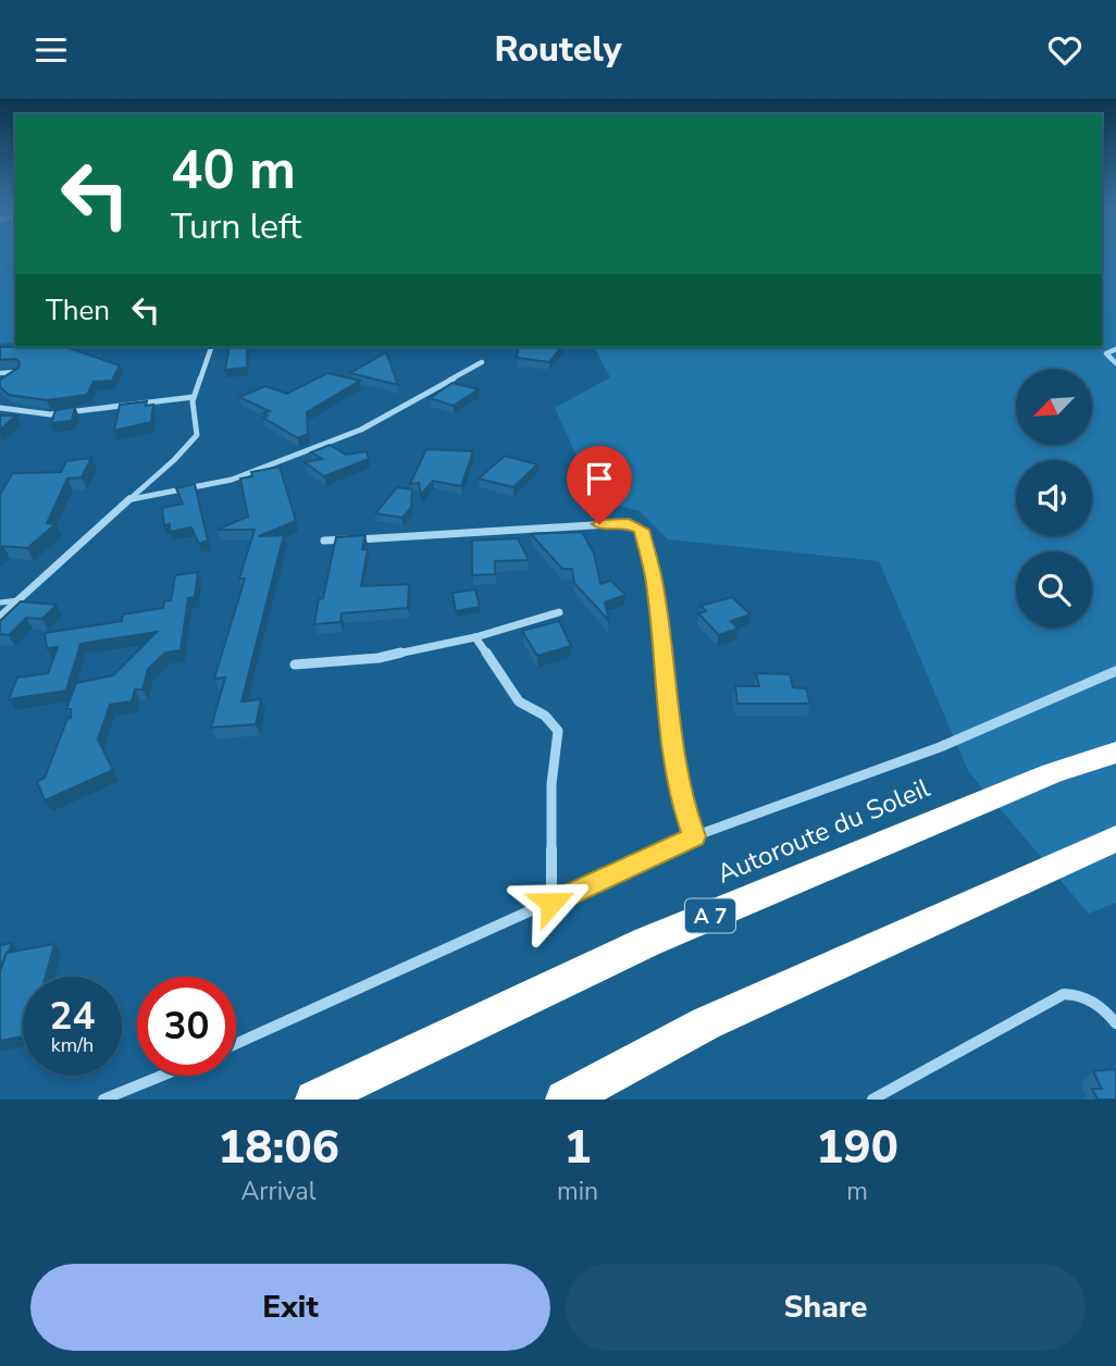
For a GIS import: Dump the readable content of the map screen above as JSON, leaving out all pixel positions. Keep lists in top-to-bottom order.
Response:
{
  "streets": {
    "highway": ["Autoroute du Soleil", "A 7"]
  },
  "north": "bottom left",
  "page": {
    "header": "Routely",
    "turn": ["40 m", "Turn left"],
    "then": "Then",
    "speed": "24 km/h",
    "limit": "30",
    "eta": [
      "18:06",
      "Arrival",
      "1",
      "min",
      "190",
      "m"
    ],
    "buttons": ["Exit", "Share"]
  }
}
